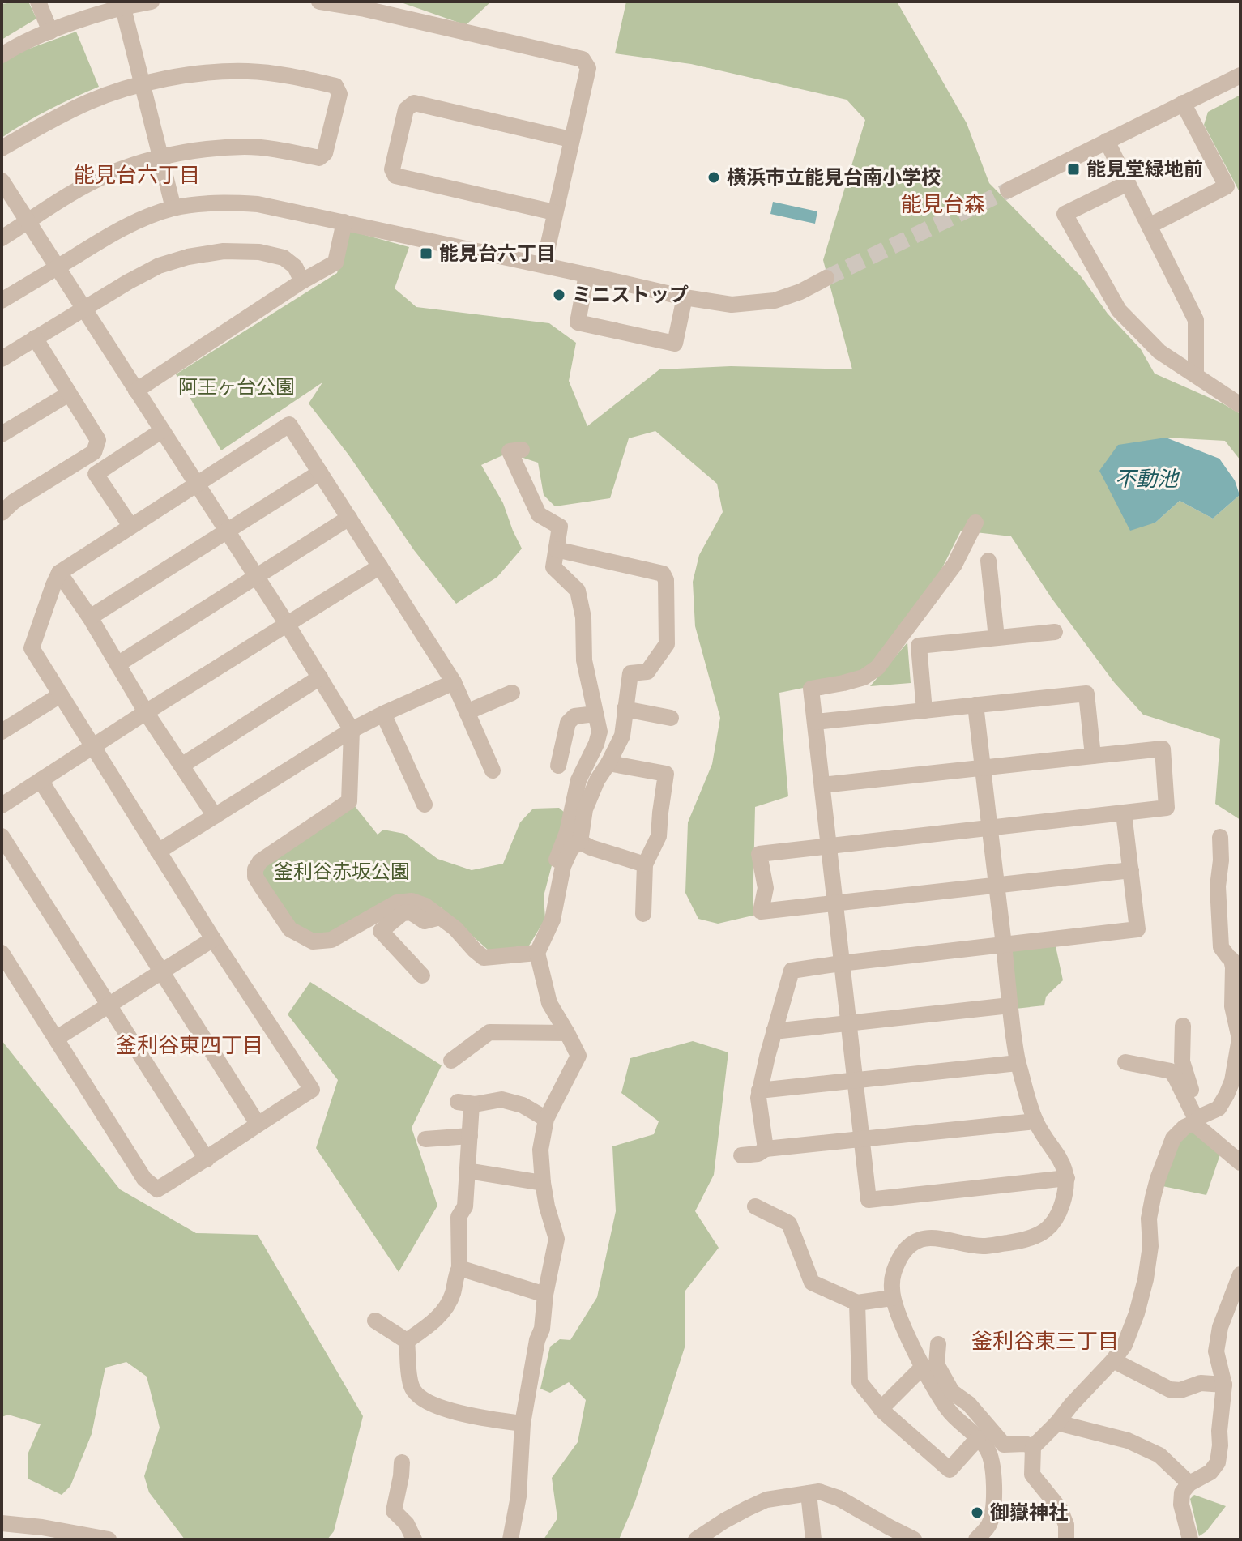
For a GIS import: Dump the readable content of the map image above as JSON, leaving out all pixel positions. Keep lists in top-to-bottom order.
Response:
{
  "districts": [
    "能見台六丁目",
    "能見台森",
    "釜利谷東四丁目",
    "釜利谷東三丁目"
  ],
  "water": ["不動池"],
  "parks": ["阿王ヶ台公園", "釜利谷赤坂公園"],
  "places": {
    "transit": ["能見堂緑地前", "能見台六丁目"],
    "other": ["横浜市立能見台南小学校", "ミニストップ", "御嶽神社"]
  }
}
